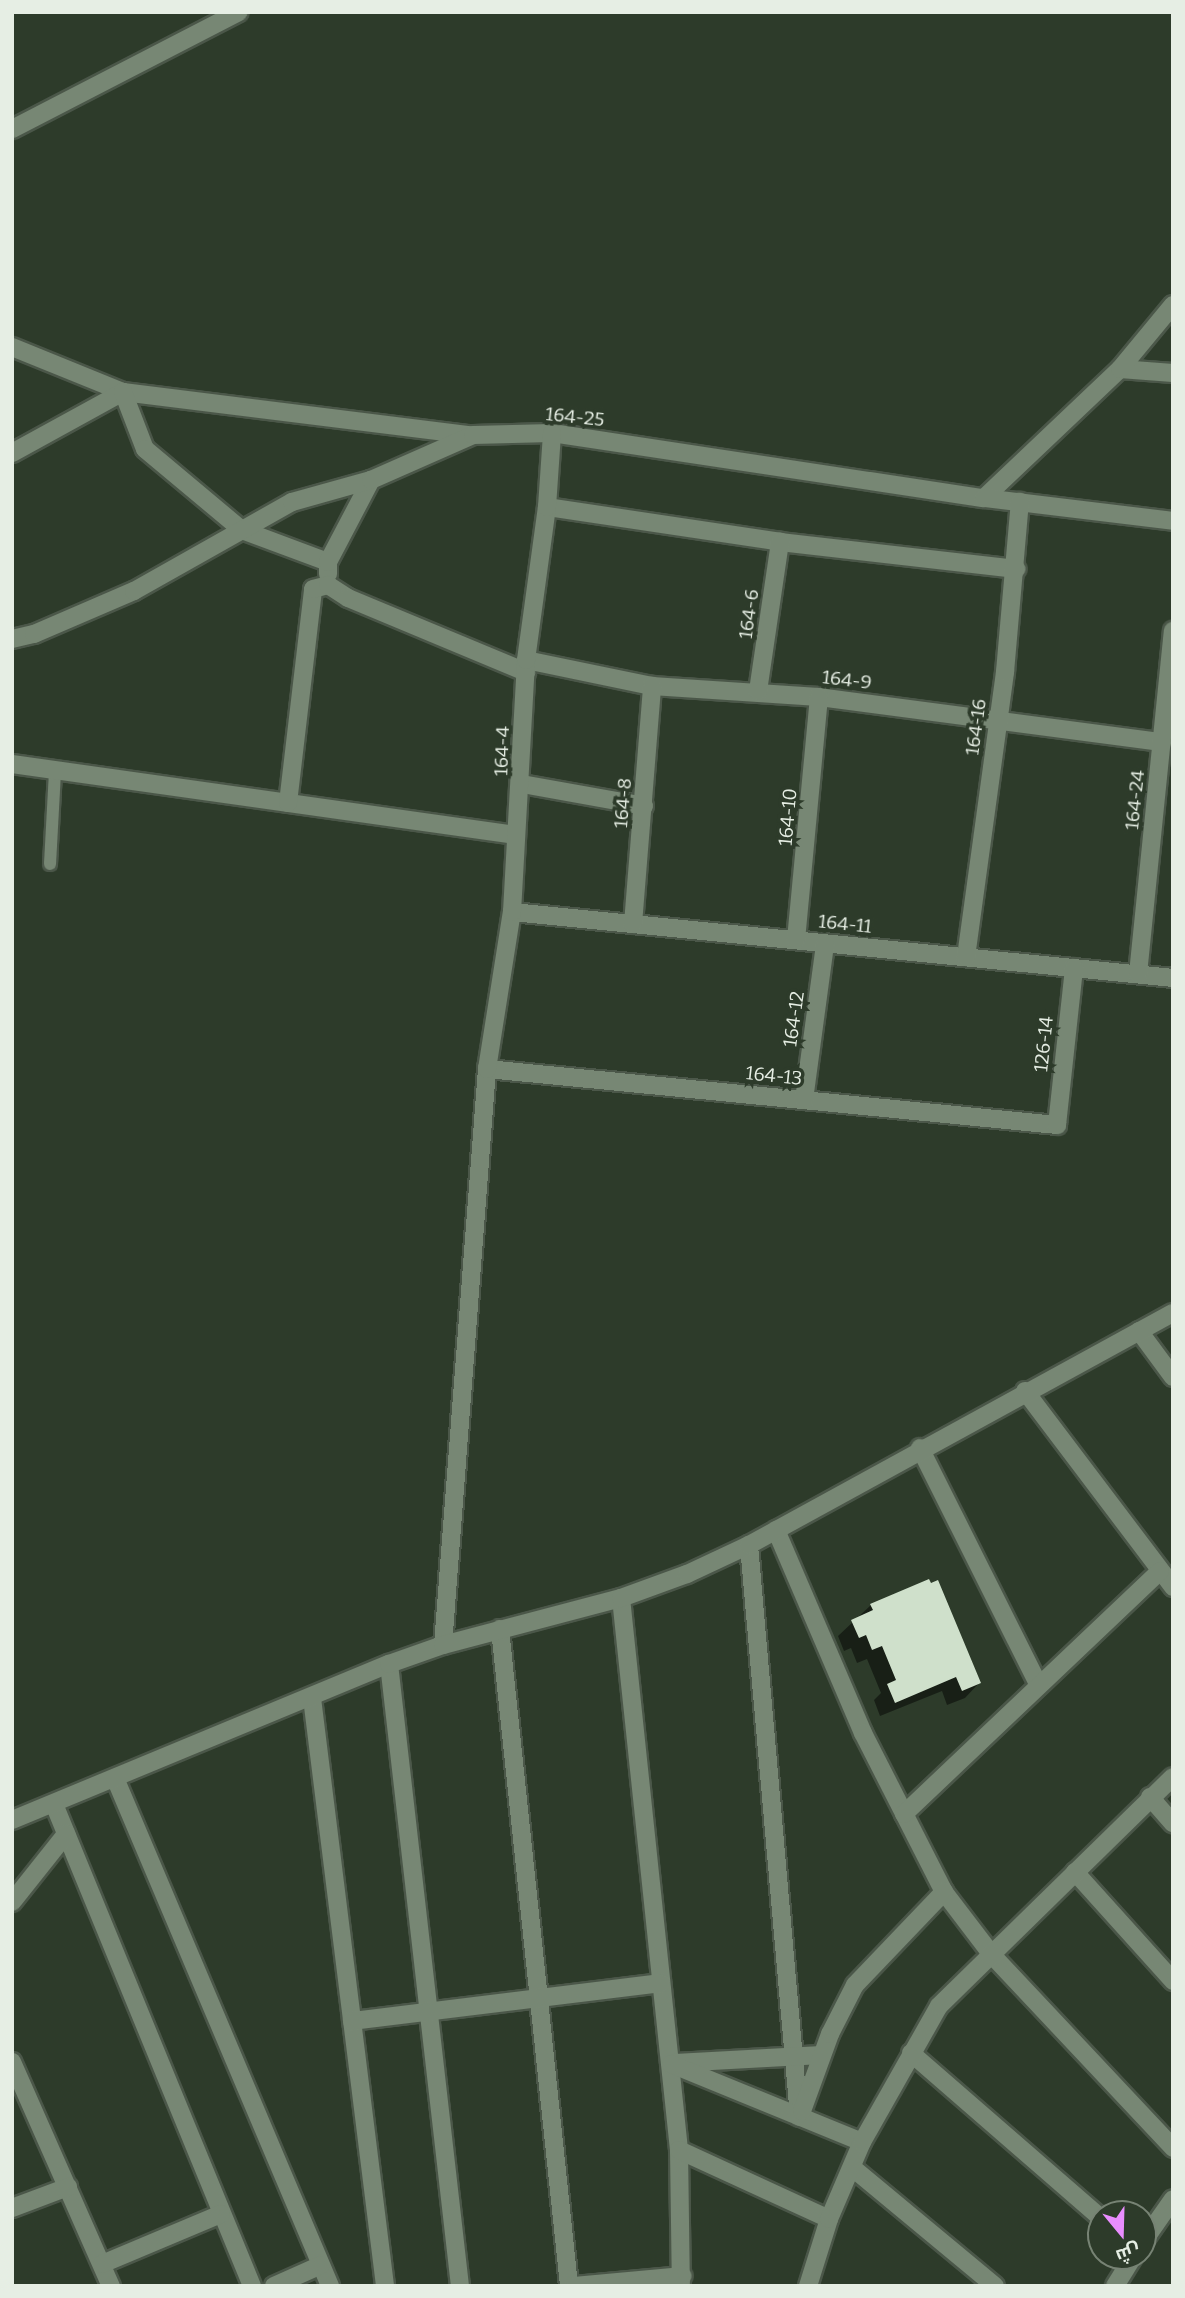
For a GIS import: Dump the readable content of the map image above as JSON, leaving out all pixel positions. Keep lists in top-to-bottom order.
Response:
{
  "streets": {
    "street": [
      "164-25",
      "164-6",
      "164-9",
      "164-16",
      "164-4",
      "164-24",
      "164-8",
      "164-10",
      "164-11",
      "164-12",
      "126-14",
      "164-13"
    ]
  },
  "crossings": [
    ["164-25", "164-16"],
    ["164-25", "164-4"],
    ["164-6", "164-9"],
    ["164-9", "164-16"],
    ["164-9", "164-4"],
    ["164-9", "164-24"],
    ["164-9", "164-8"],
    ["164-9", "164-10"],
    ["164-16", "164-11"],
    ["164-4", "164-11"],
    ["164-4", "164-13"],
    ["164-24", "164-11"],
    ["164-8", "164-11"],
    ["164-10", "164-11"],
    ["164-11", "164-12"],
    ["164-11", "126-14"],
    ["164-12", "164-13"],
    ["126-14", "164-13"]
  ],
  "north": "bottom"
}
